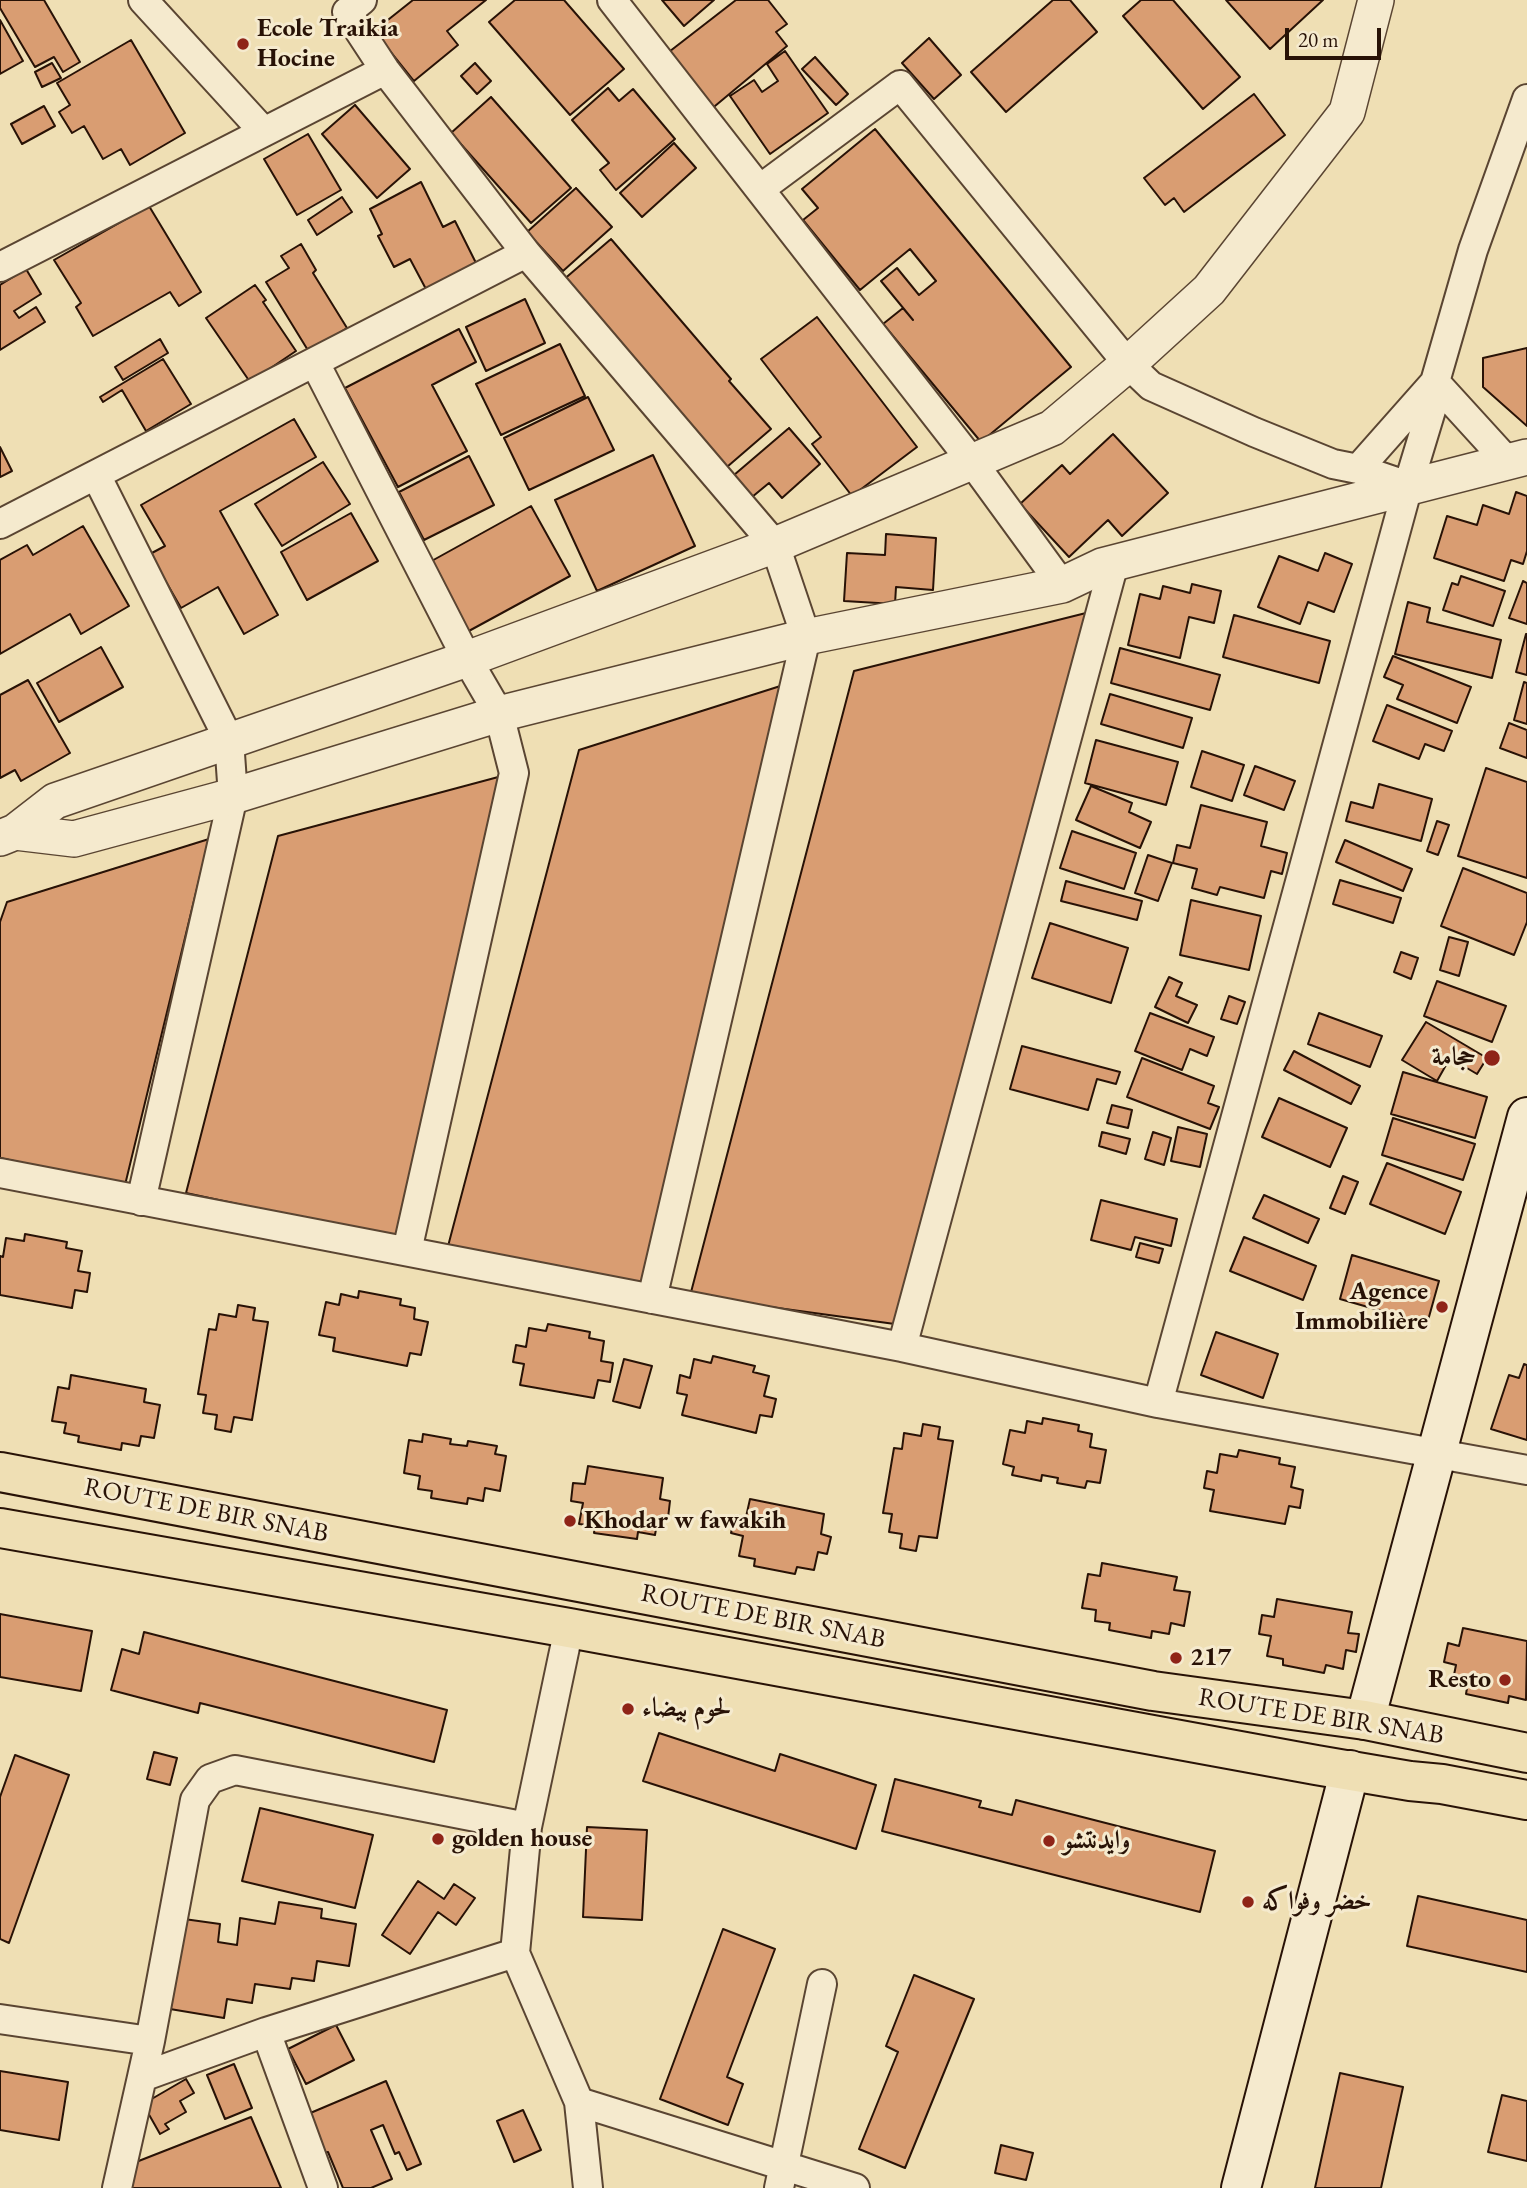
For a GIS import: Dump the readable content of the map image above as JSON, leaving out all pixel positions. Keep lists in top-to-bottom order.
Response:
{
  "streets": {
    "main road": ["ROUTE DE BIR SNAB"]
  },
  "places": [
    "Ecole Traikia Hocine",
    "حجامة",
    "Agence Immobilière",
    "Khodar w fawakih",
    "217",
    "Resto",
    "لحوم بيضاء",
    "golden house",
    "وايدنتشو",
    "خضر وفواكه"
  ],
  "scale_bar": "20 m"
}
